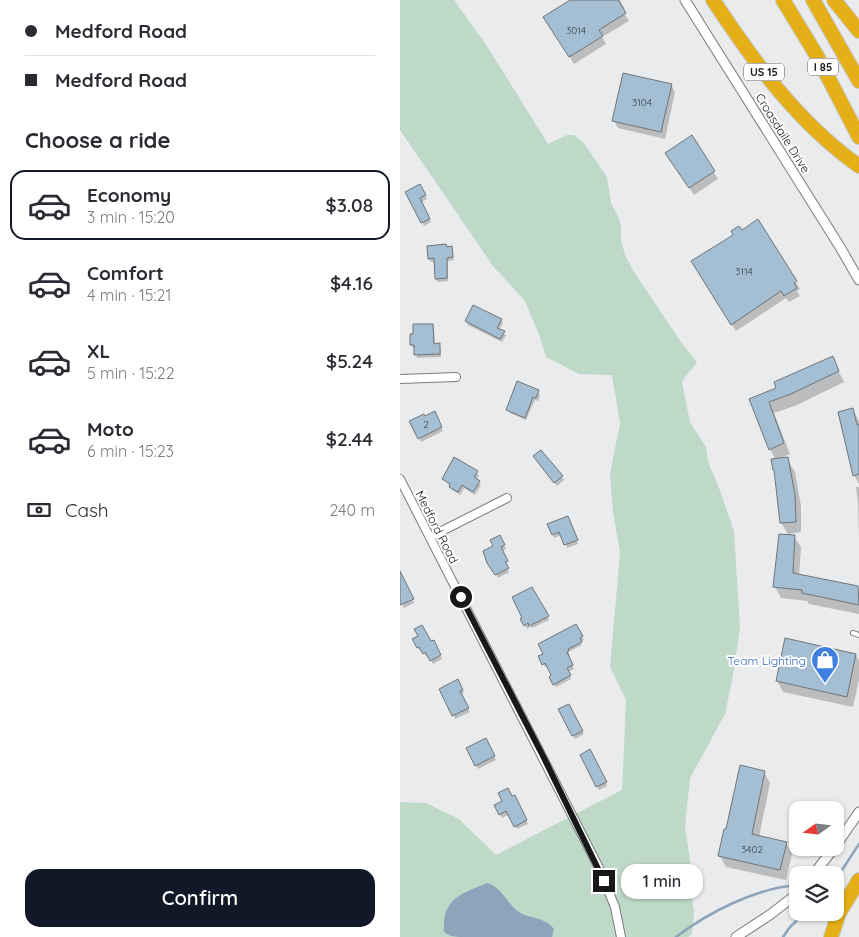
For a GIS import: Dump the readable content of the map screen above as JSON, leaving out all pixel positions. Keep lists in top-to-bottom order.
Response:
{
  "streets": {
    "highway": ["I 85", "US 15"],
    "street": ["Croasdaile Drive", "Medford Road"]
  },
  "places": {
    "shop": ["Team Lighting"]
  },
  "house_numbers": [
    "3014",
    "3104",
    "3114",
    "2",
    "3402"
  ],
  "north": "left",
  "page": {
    "banner": ["Medford Road", "Medford Road"],
    "heading": "Choose a ride",
    "list": [
      {
        "name": "Economy",
        "note": "3 min · 15:20",
        "value": "$3.08"
      },
      {
        "name": "Comfort",
        "note": "4 min · 15:21",
        "value": "$4.16"
      },
      {
        "name": "XL",
        "note": "5 min · 15:22",
        "value": "$5.24"
      },
      {
        "name": "Moto",
        "note": "6 min · 15:23",
        "value": "$2.44"
      }
    ],
    "pay": ["Cash", "240 m"],
    "buttons": "Confirm",
    "bubble": "1 min"
  }
}
